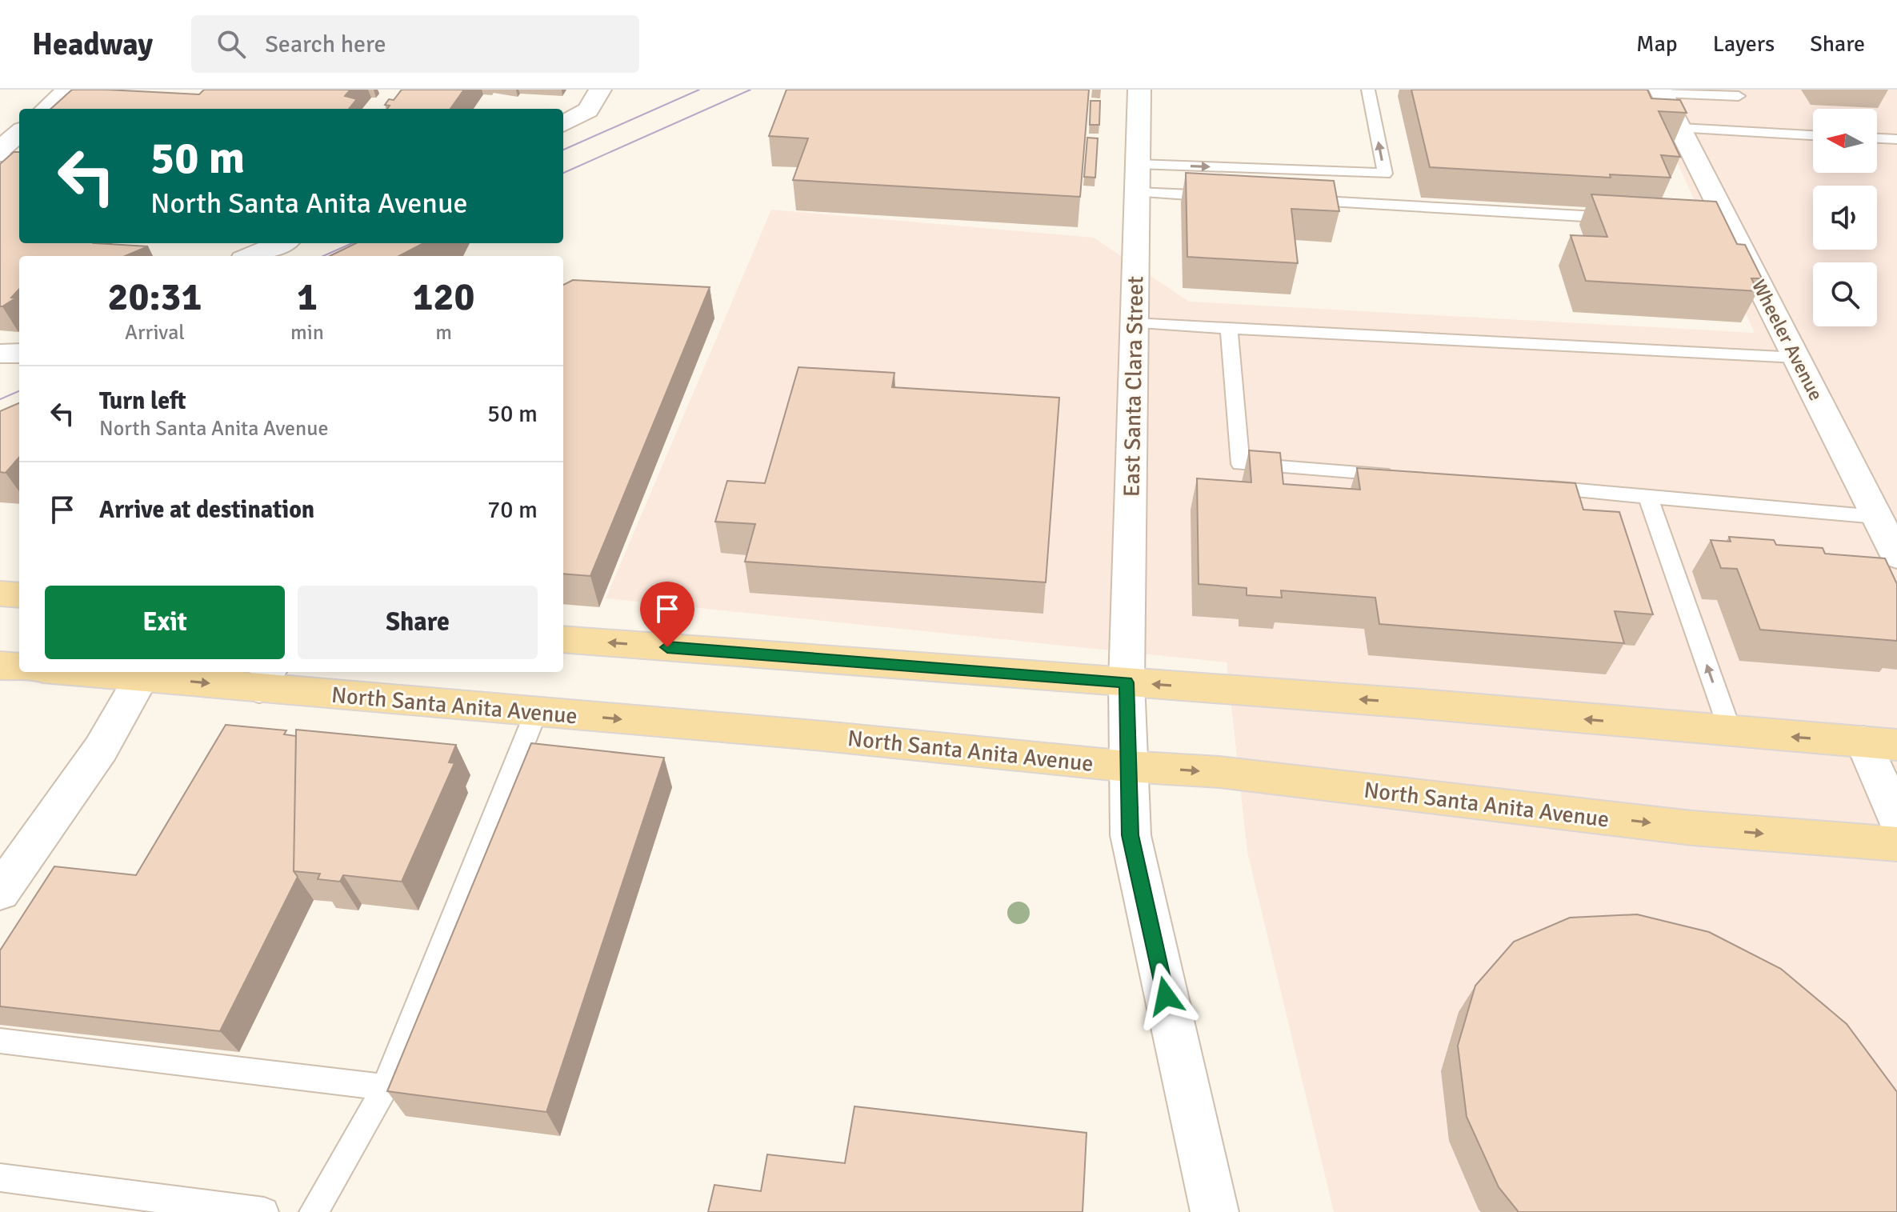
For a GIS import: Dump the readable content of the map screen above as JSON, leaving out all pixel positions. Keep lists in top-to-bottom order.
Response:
{
  "streets": {
    "main road": ["North Santa Anita Avenue"],
    "street": ["Wheeler Avenue", "East Santa Clara Street"]
  },
  "crossings": [
    ["East Santa Clara Street", "North Santa Anita Avenue"]
  ],
  "north": "left",
  "page": {
    "header": "Headway",
    "search": "Search here",
    "nav": ["Map", "Layers", "Share"],
    "turn": ["50 m", "North Santa Anita Avenue"],
    "eta": [
      "20:31",
      "Arrival",
      "1",
      "min",
      "120",
      "m"
    ],
    "list": [
      {
        "name": "Turn left",
        "note": "North Santa Anita Avenue",
        "value": "50 m"
      },
      {
        "name": "Arrive at destination",
        "value": "70 m"
      }
    ],
    "buttons": ["Exit", "Share"]
  }
}
